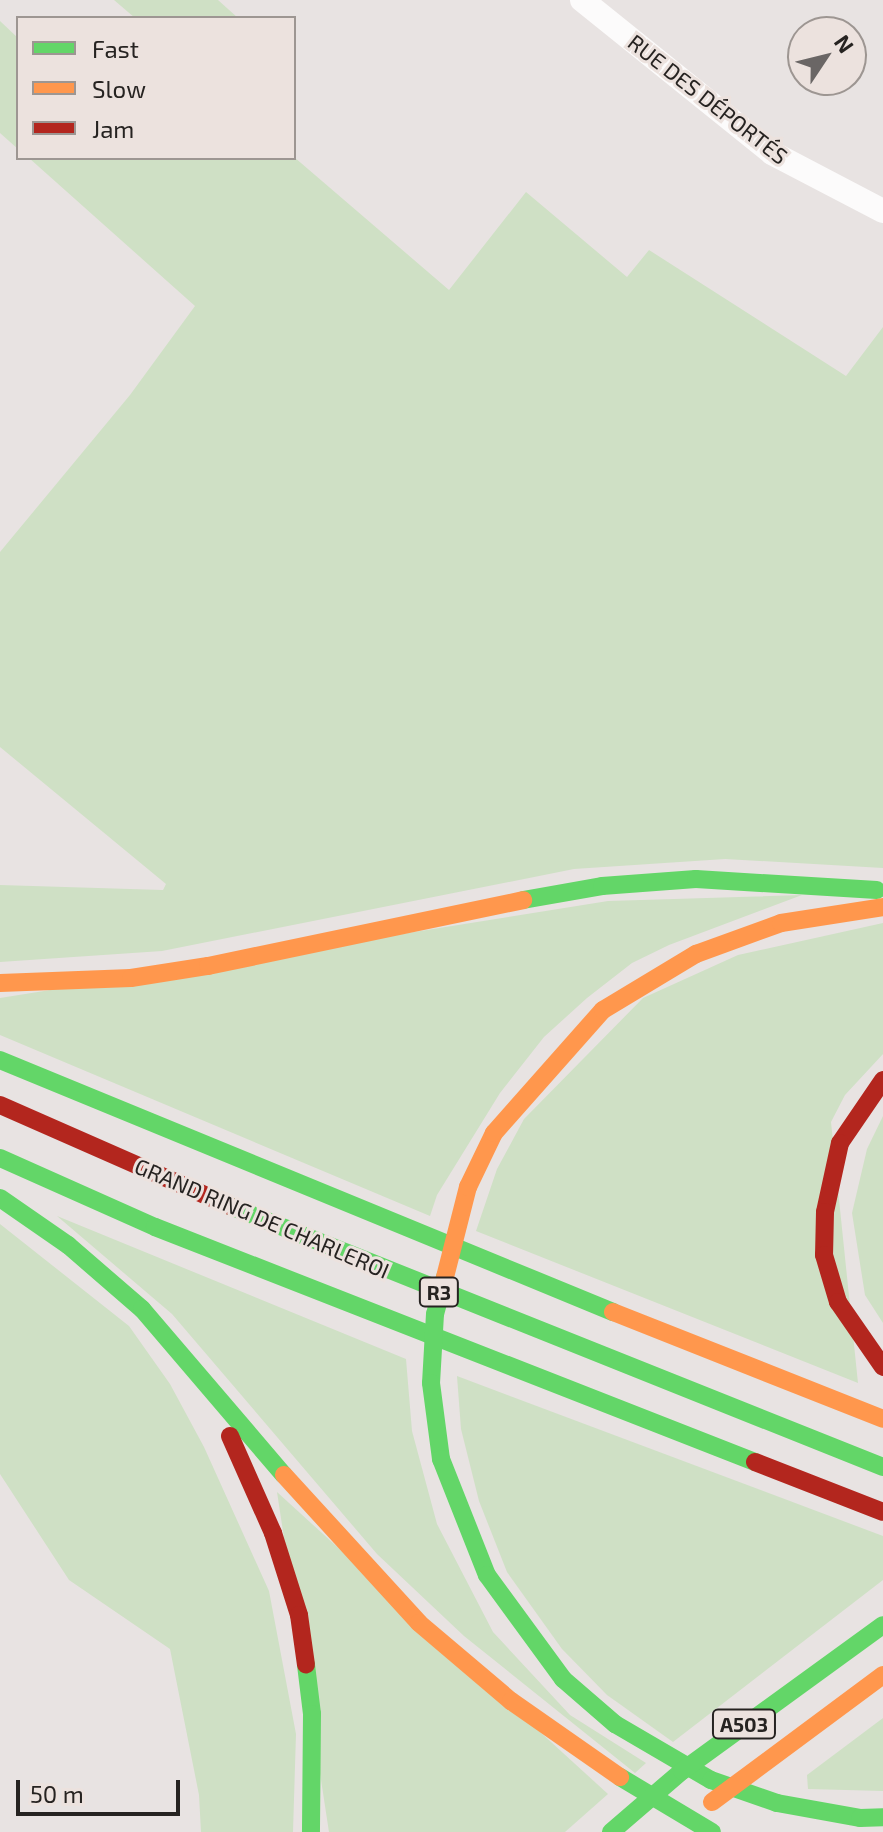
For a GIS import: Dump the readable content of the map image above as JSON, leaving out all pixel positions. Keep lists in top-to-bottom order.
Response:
{
  "streets": {
    "highway": ["GRAND RING DE CHARLEROI", "R3", "A503"],
    "street": ["RUE DES DÉPORTÉS"]
  },
  "legend": ["Fast", "Slow", "Jam"],
  "scale_bar": "50 m",
  "north": "top right"
}
